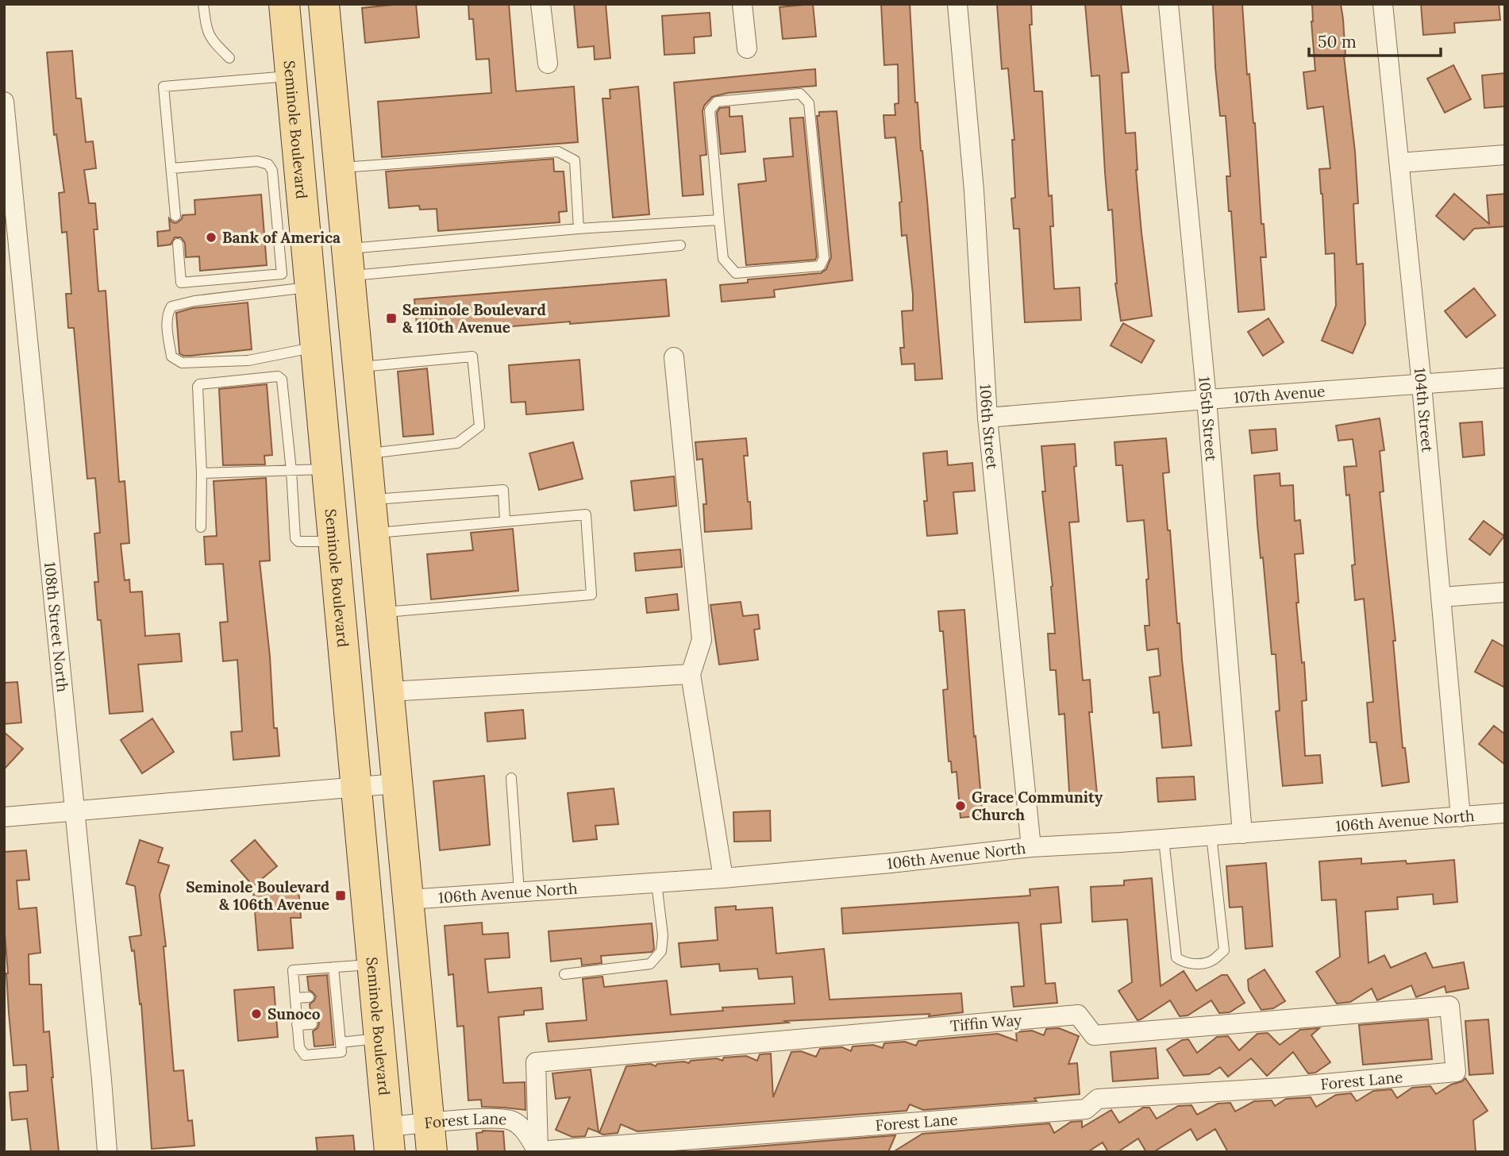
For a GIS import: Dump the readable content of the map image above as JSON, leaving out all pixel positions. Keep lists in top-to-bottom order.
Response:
{
  "streets": {
    "main road": ["Seminole Boulevard"],
    "street": [
      "107th Avenue",
      "104th Street",
      "105th Street",
      "106th Street",
      "108th Street North",
      "106th Avenue North",
      "Tiffin Way",
      "Forest Lane"
    ]
  },
  "crossings": [
    ["Seminole Boulevard", "Forest Lane"],
    ["107th Avenue", "104th Street"],
    ["107th Avenue", "105th Street"],
    ["107th Avenue", "106th Street"],
    ["104th Street", "106th Avenue North"],
    ["105th Street", "106th Avenue North"],
    ["106th Street", "106th Avenue North"],
    ["Tiffin Way", "Forest Lane"]
  ],
  "places": {
    "other": ["Bank of America", "Grace Community Church", "Sunoco"],
    "transit": ["Seminole Boulevard & 110th Avenue", "Seminole Boulevard & 106th Avenue"]
  },
  "scale_bar": "50 m"
}
